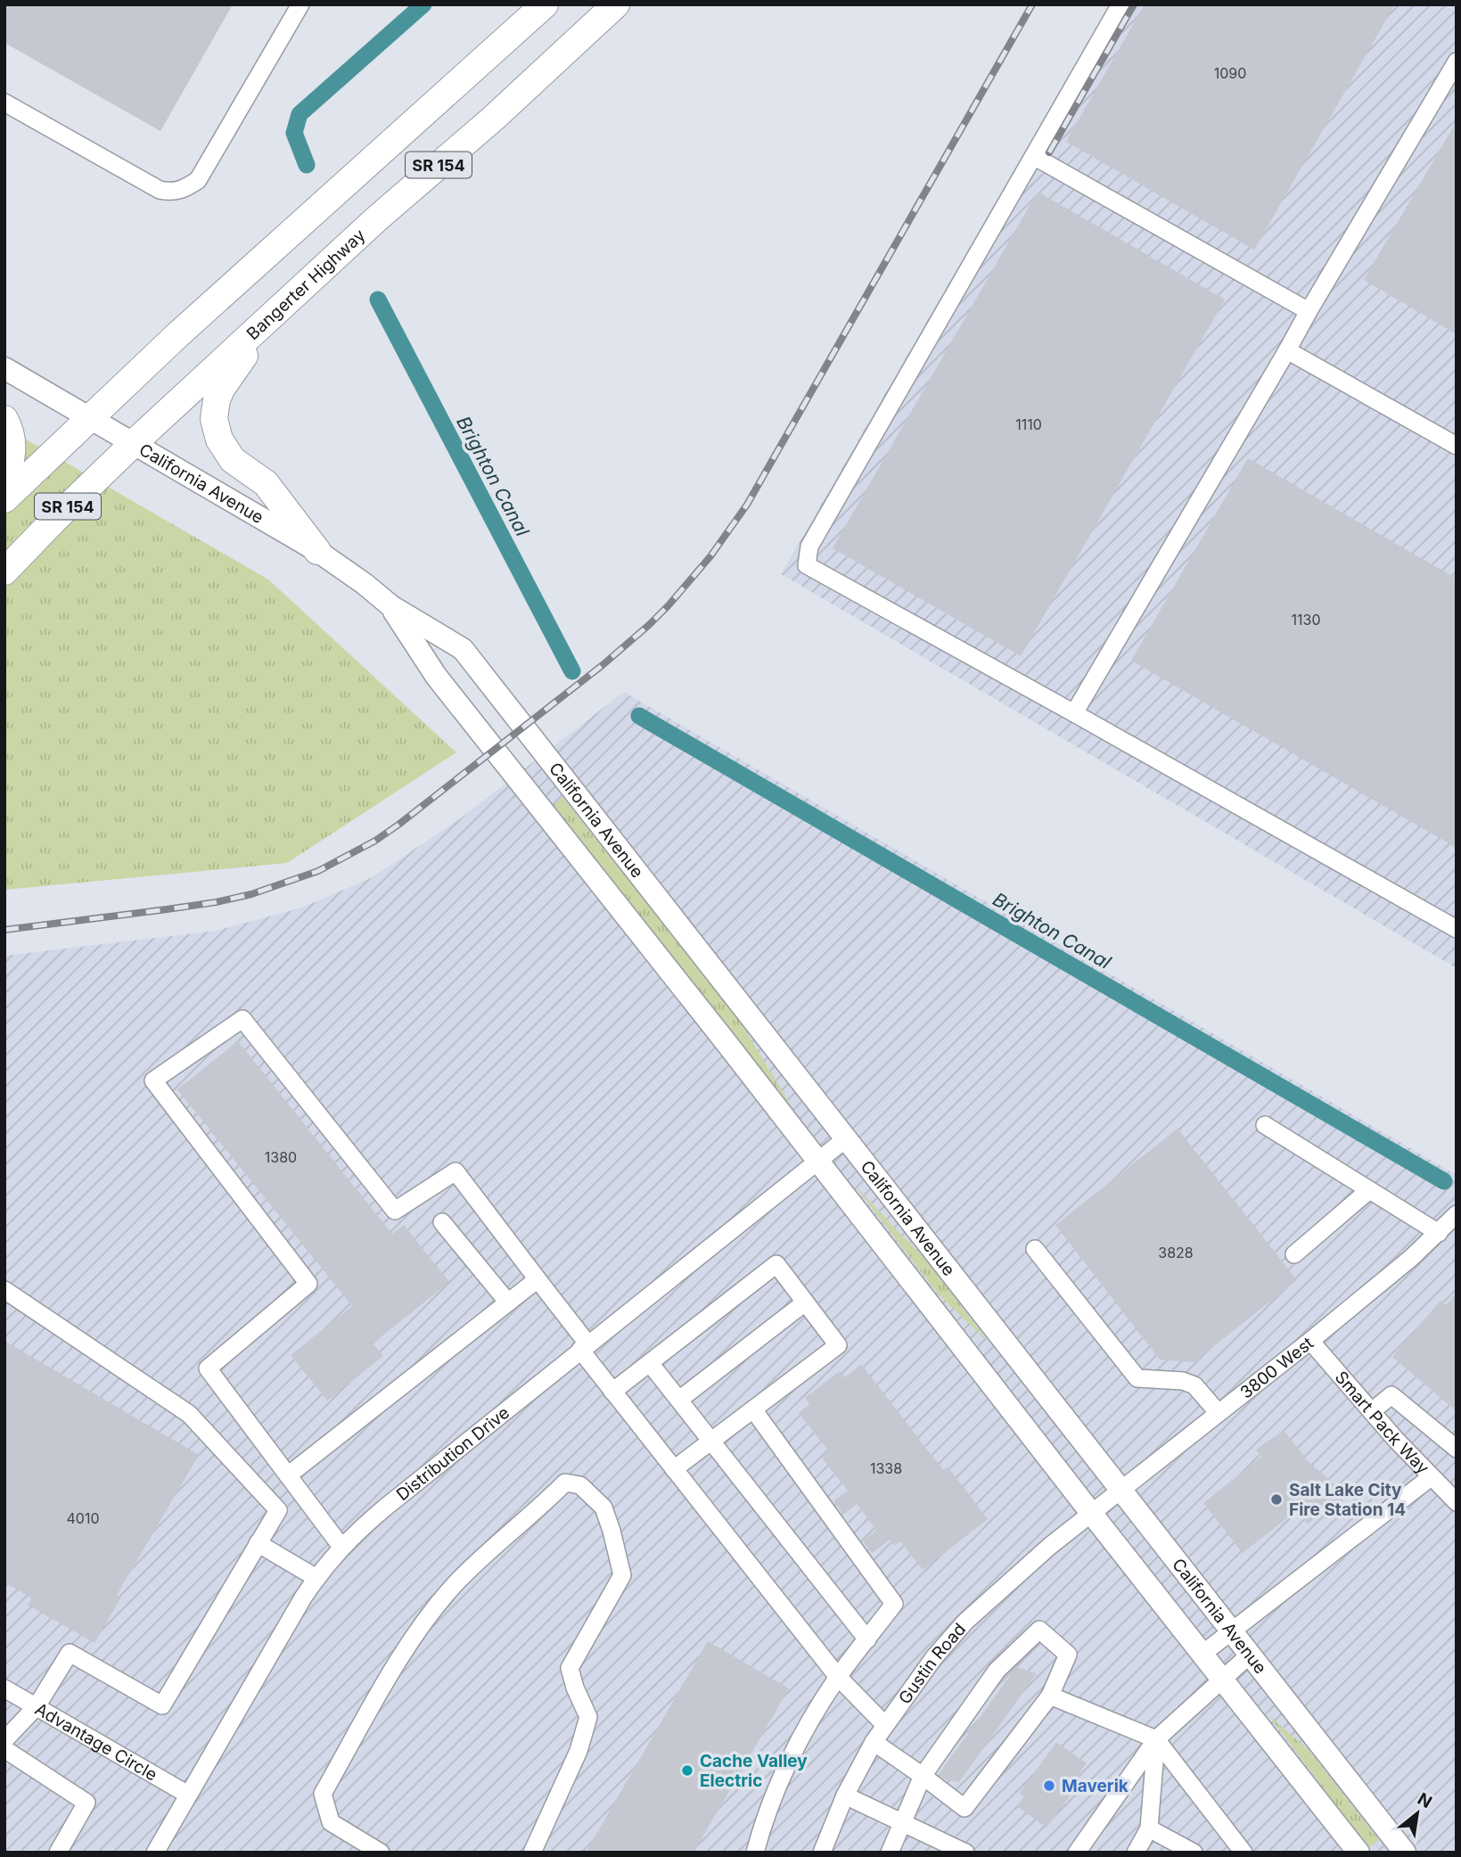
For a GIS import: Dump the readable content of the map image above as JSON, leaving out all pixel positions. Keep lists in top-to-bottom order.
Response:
{
  "streets": {
    "highway": ["SR 154", "Bangerter Highway"],
    "main road": ["California Avenue"],
    "street": [
      "3800 West",
      "Smart Pack Way",
      "Distribution Drive",
      "Gustin Road",
      "Advantage Circle"
    ]
  },
  "crossings": [
    ["SR 154", "California Avenue"],
    ["Bangerter Highway", "California Avenue"],
    ["California Avenue", "3800 West"],
    ["California Avenue", "Distribution Drive"],
    ["California Avenue", "Gustin Road"],
    ["3800 West", "Smart Pack Way"],
    ["3800 West", "Gustin Road"],
    ["Distribution Drive", "Advantage Circle"]
  ],
  "water": ["Brighton Canal"],
  "places": ["Salt Lake City Fire Station 14", "Cache Valley Electric", "Maverik"],
  "house_numbers": [
    "1090",
    "1110",
    "1130",
    "1380",
    "3828",
    "1338",
    "4010"
  ],
  "north": "top right"
}
